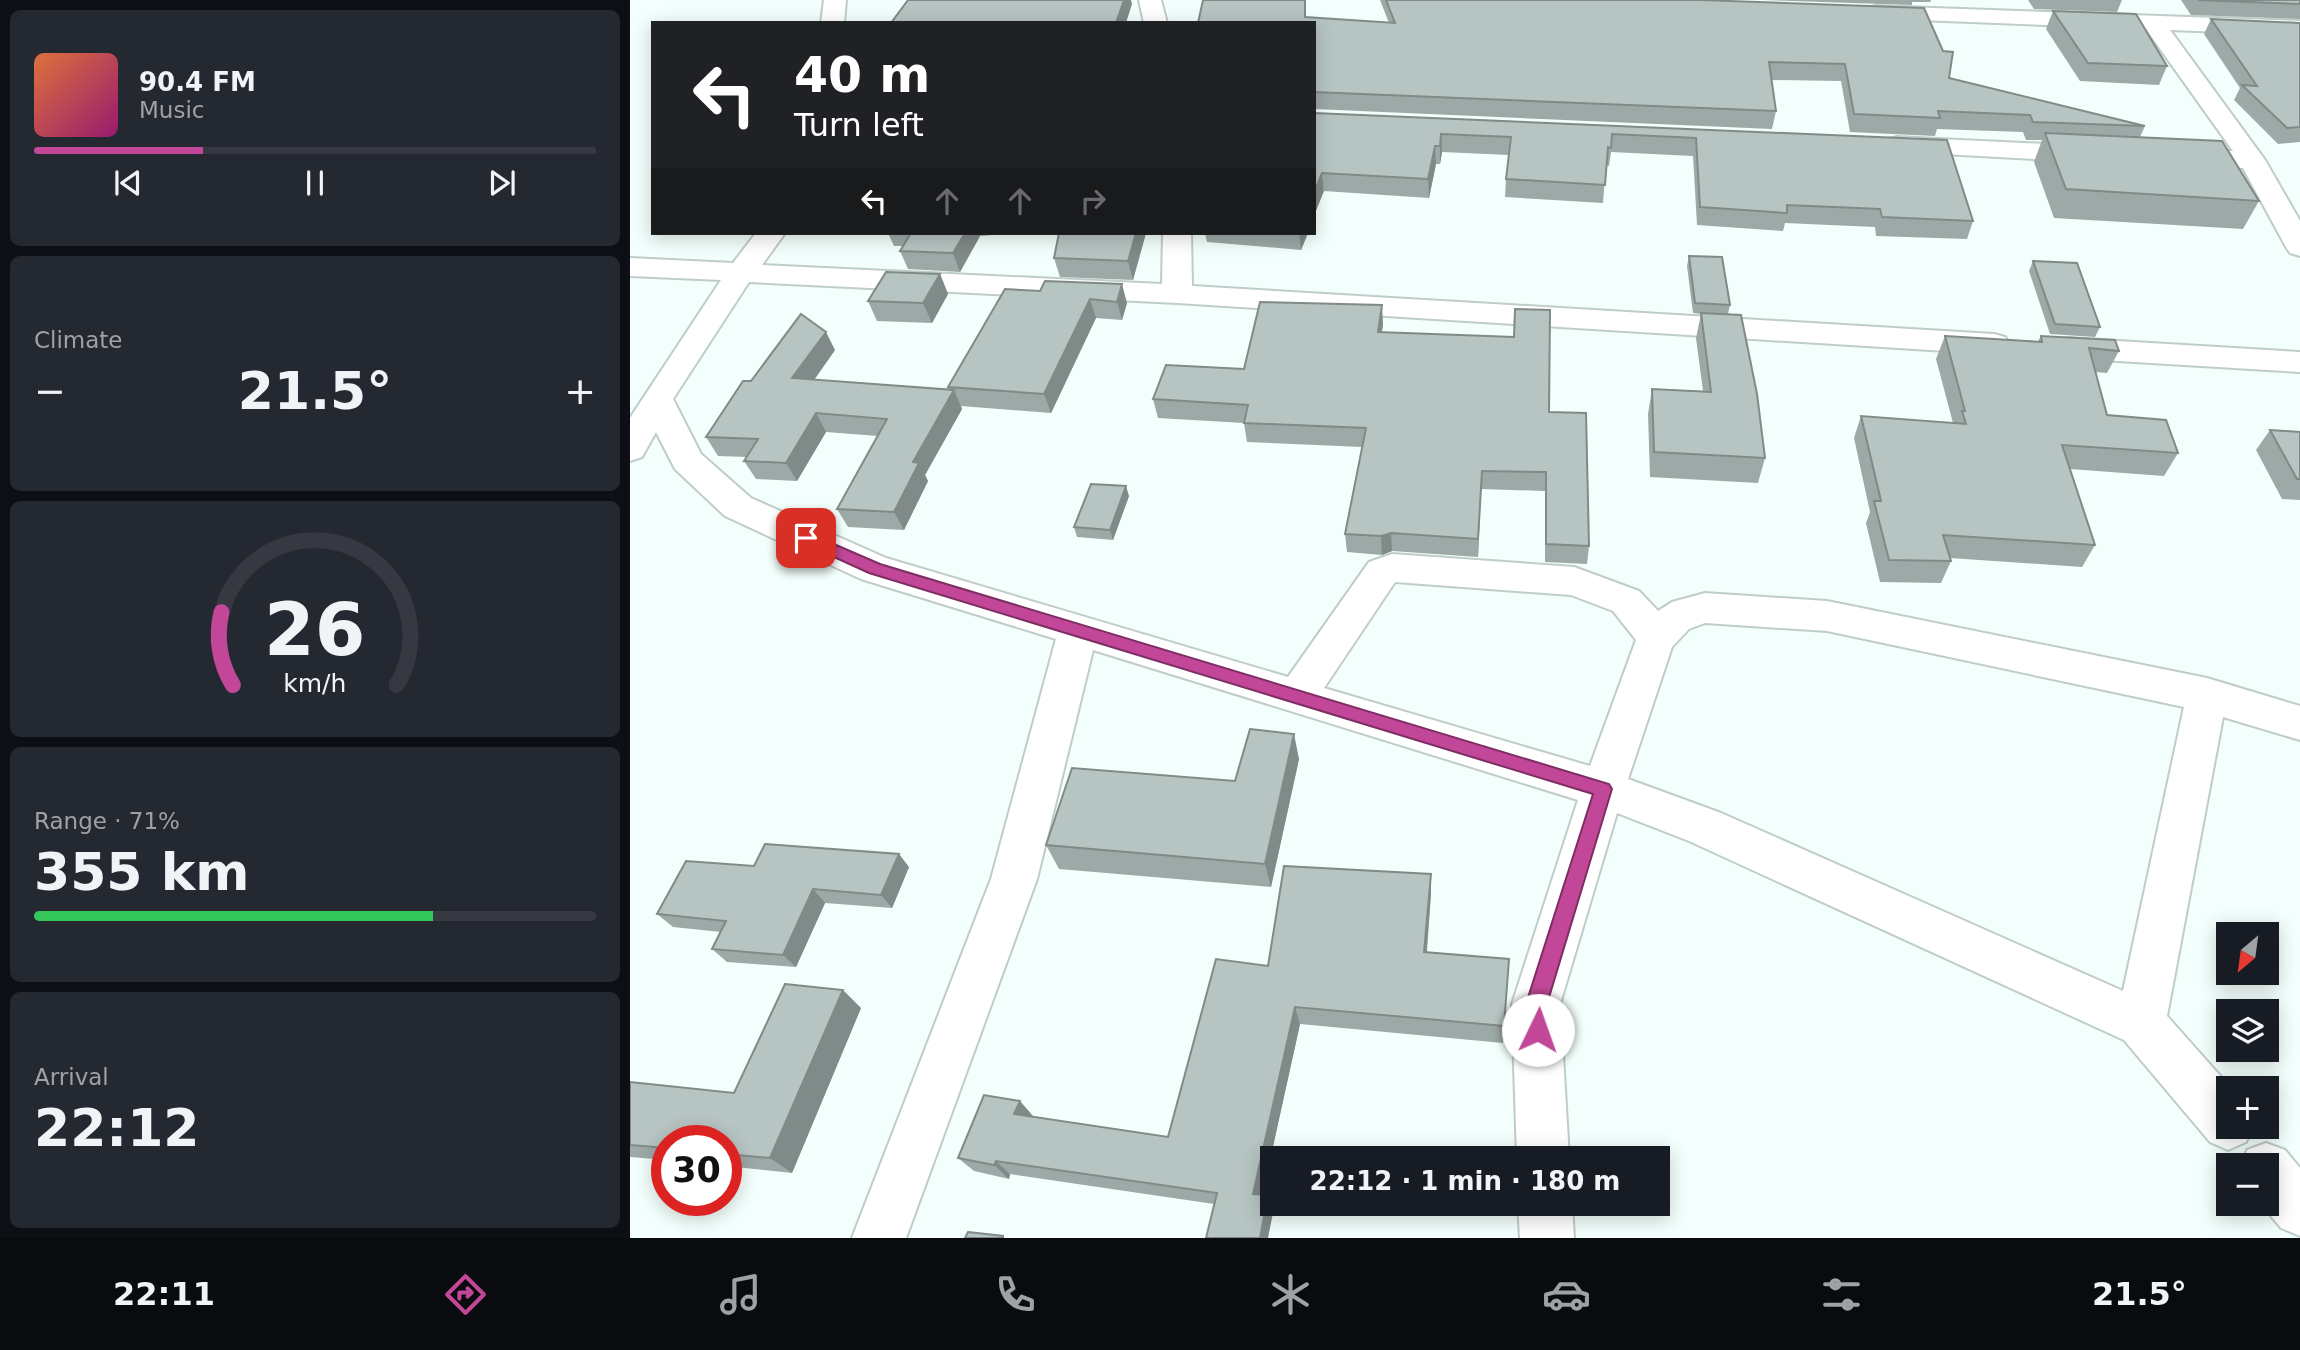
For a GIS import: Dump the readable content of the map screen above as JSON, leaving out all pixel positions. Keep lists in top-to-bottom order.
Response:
{
  "north": "bottom left",
  "page": {
    "turn": ["40 m", "Turn left"],
    "song": ["90.4 FM", "Music"],
    "tile": [
      "Climate",
      ["Range · 71%", "355 km"],
      ["Arrival", "22:12"]
    ],
    "heat": ["−", "21.5°", "+"],
    "map_buttons": ["+", "−"],
    "limit": "30",
    "trip": "22:12 · 1 min · 180 m",
    "tabs": ["22:11", "21.5°"],
    "gauge": ["26", "km/h"]
  }
}
